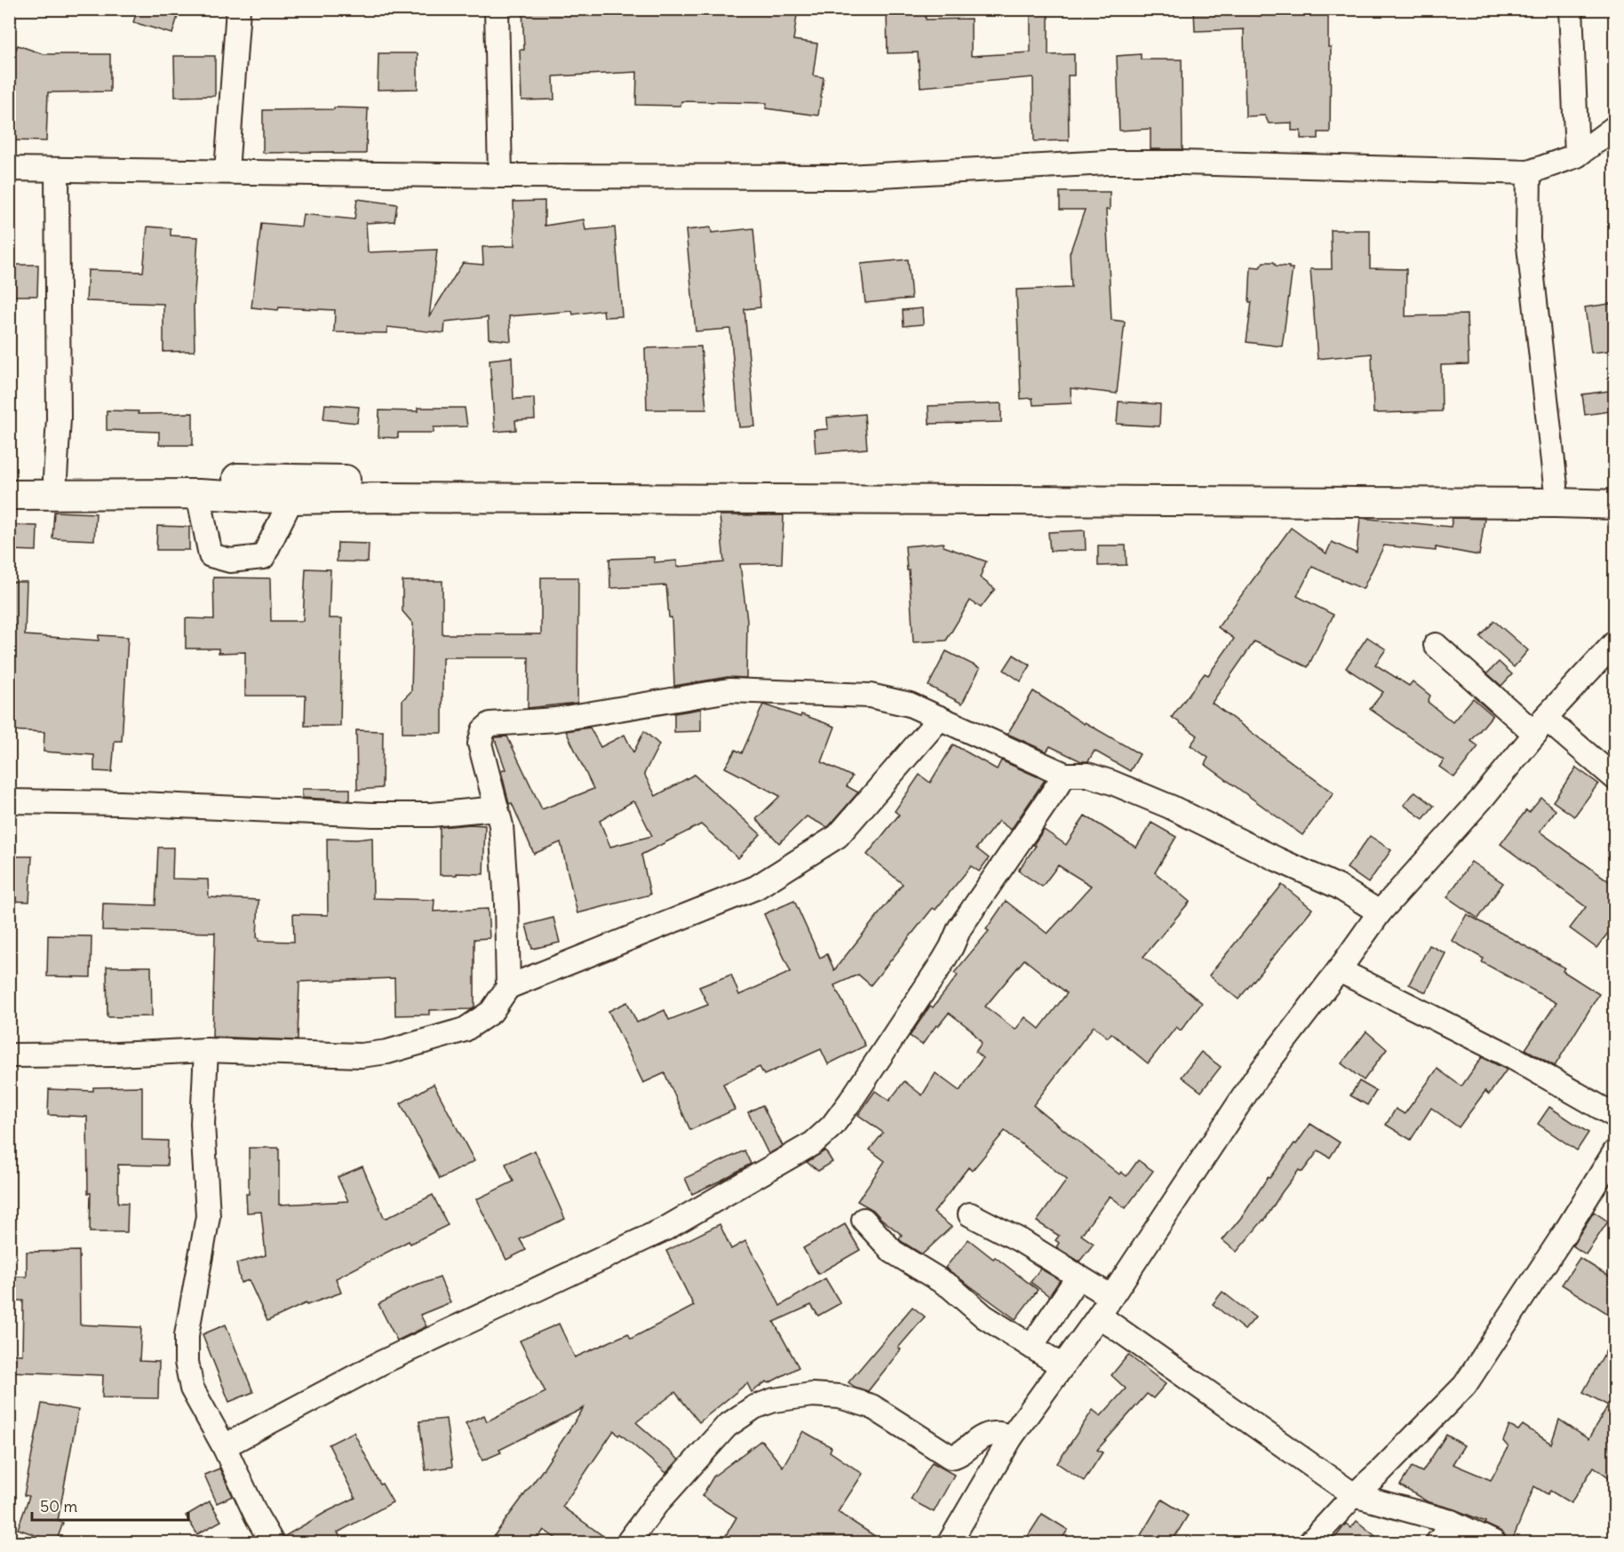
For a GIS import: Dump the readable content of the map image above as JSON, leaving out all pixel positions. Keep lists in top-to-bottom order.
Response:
{
  "scale_bar": "50 m"
}
